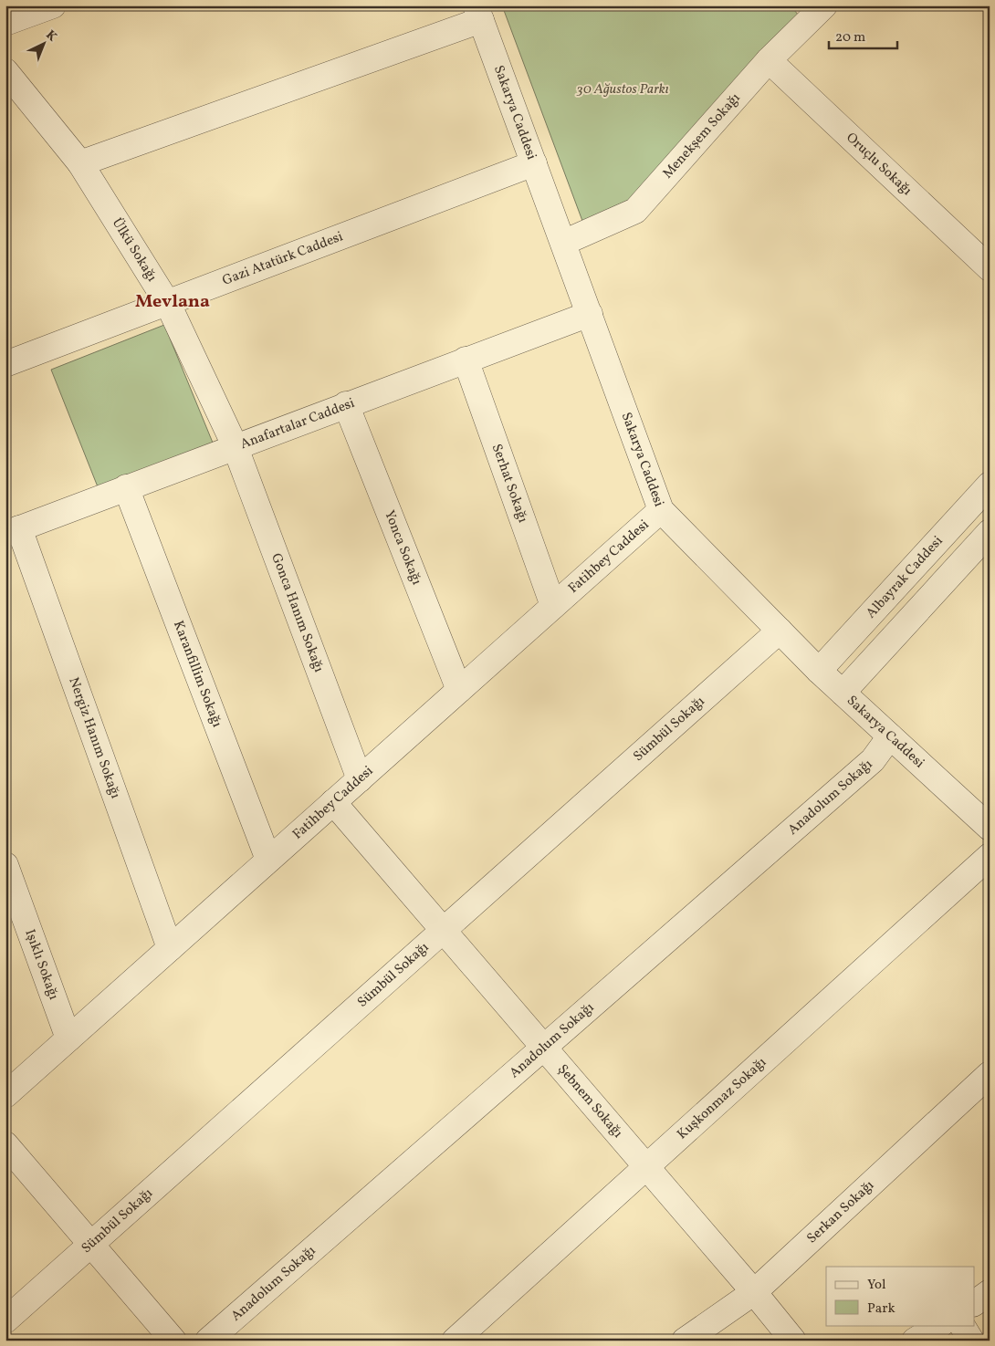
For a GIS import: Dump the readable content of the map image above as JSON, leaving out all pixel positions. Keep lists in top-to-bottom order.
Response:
{
  "streets": {
    "street": [
      "Sakarya Caddesi",
      "Menekşem Sokağı",
      "Oruçlu Sokağı",
      "Ülkü Sokağı",
      "Gazi Atatürk Caddesi",
      "Anafartalar Caddesi",
      "Serhat Sokağı",
      "Yonca Sokağı",
      "Fatihbey Caddesi",
      "Albayrak Caddesi",
      "Gonca Hanım Sokağı",
      "Karanfillim Sokağı",
      "Sümbül Sokağı",
      "Nergiz Hanım Sokağı",
      "Anadolum Sokağı",
      "Işıklı Sokağı",
      "Kuşkonmaz Sokağı",
      "Şebnem Sokağı",
      "Serkan Sokağı"
    ]
  },
  "crossings": [
    ["Sakarya Caddesi", "Menekşem Sokağı"],
    ["Sakarya Caddesi", "Gazi Atatürk Caddesi"],
    ["Sakarya Caddesi", "Anafartalar Caddesi"],
    ["Sakarya Caddesi", "Fatihbey Caddesi"],
    ["Sakarya Caddesi", "Albayrak Caddesi"],
    ["Sakarya Caddesi", "Sümbül Sokağı"],
    ["Sakarya Caddesi", "Anadolum Sokağı"],
    ["Menekşem Sokağı", "Oruçlu Sokağı"],
    ["Ülkü Sokağı", "Gazi Atatürk Caddesi"],
    ["Ülkü Sokağı", "Anafartalar Caddesi"],
    ["Ülkü Sokağı", "Gonca Hanım Sokağı"],
    ["Anafartalar Caddesi", "Serhat Sokağı"],
    ["Anafartalar Caddesi", "Yonca Sokağı"],
    ["Anafartalar Caddesi", "Gonca Hanım Sokağı"],
    ["Anafartalar Caddesi", "Karanfillim Sokağı"],
    ["Anafartalar Caddesi", "Nergiz Hanım Sokağı"],
    ["Serhat Sokağı", "Fatihbey Caddesi"],
    ["Yonca Sokağı", "Fatihbey Caddesi"],
    ["Fatihbey Caddesi", "Gonca Hanım Sokağı"],
    ["Fatihbey Caddesi", "Karanfillim Sokağı"],
    ["Fatihbey Caddesi", "Nergiz Hanım Sokağı"],
    ["Fatihbey Caddesi", "Işıklı Sokağı"],
    ["Fatihbey Caddesi", "Şebnem Sokağı"],
    ["Sümbül Sokağı", "Şebnem Sokağı"],
    ["Anadolum Sokağı", "Şebnem Sokağı"],
    ["Kuşkonmaz Sokağı", "Şebnem Sokağı"],
    ["Şebnem Sokağı", "Serkan Sokağı"]
  ],
  "districts": ["Mevlana"],
  "parks": ["30 Ağustos Parkı"],
  "legend": ["Yol", "Park"],
  "scale_bar": "20 m",
  "north": "top right"
}
